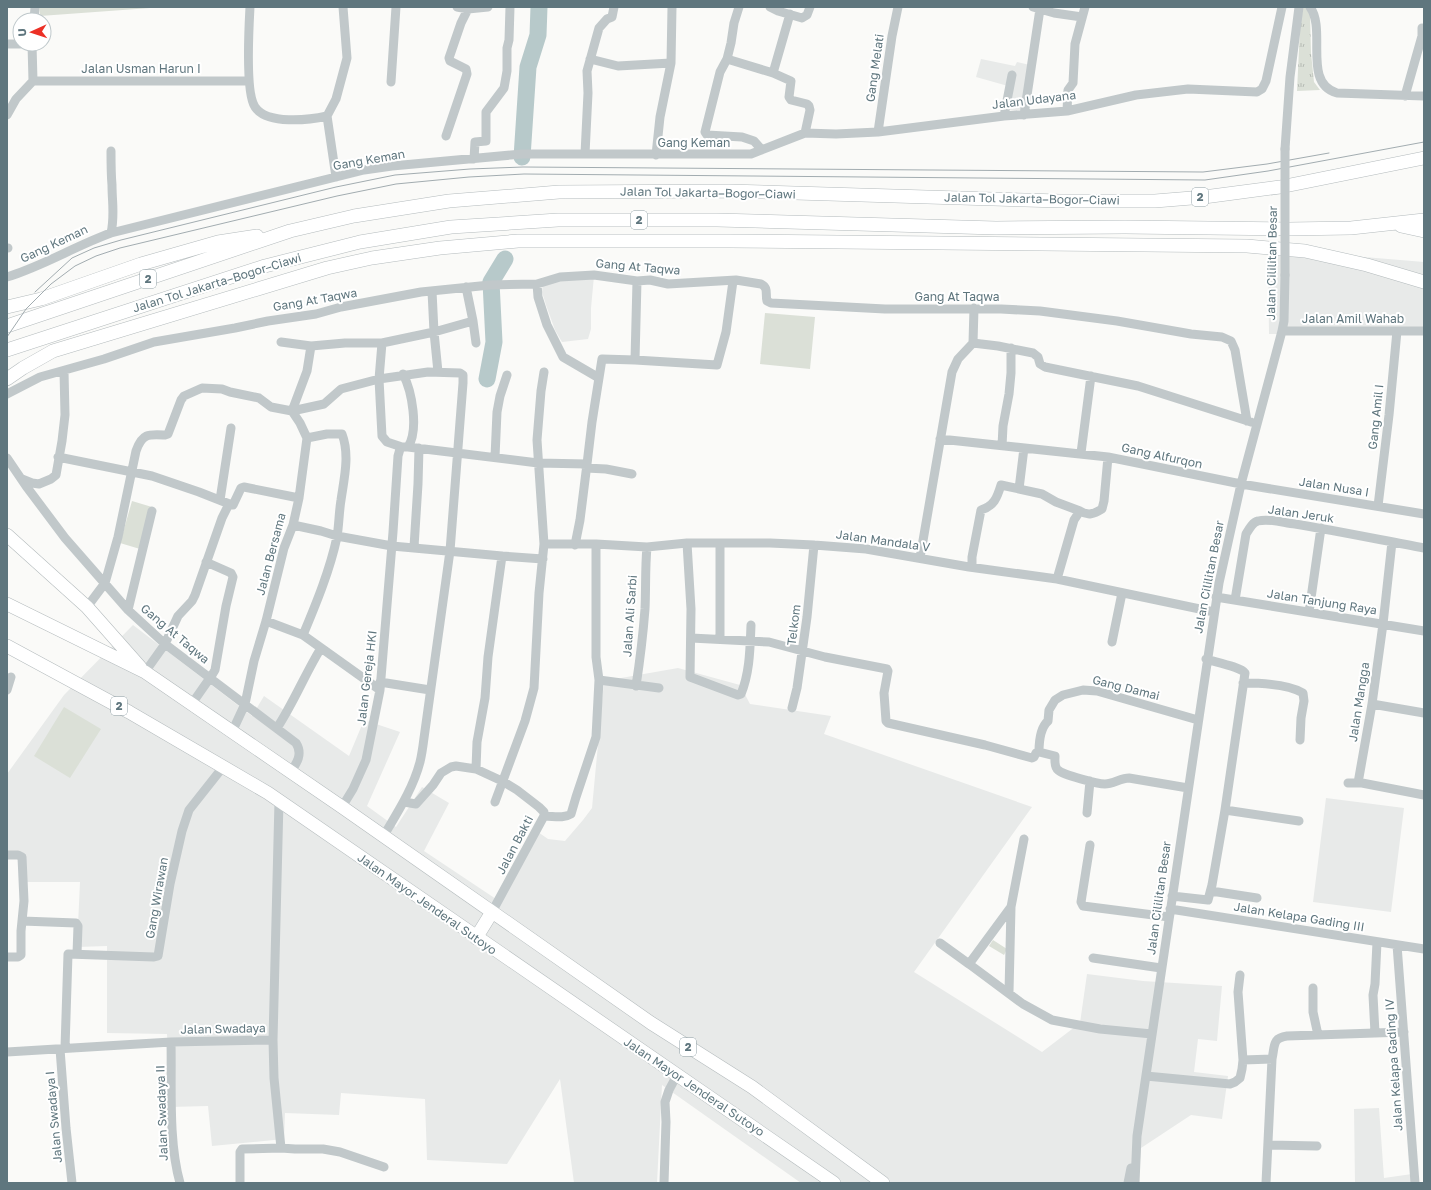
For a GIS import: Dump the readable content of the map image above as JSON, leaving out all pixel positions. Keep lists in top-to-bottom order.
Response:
{
  "streets": {
    "highway": ["Jalan Tol Jakarta–Bogor–Ciawi", "2", "Jalan Mayor Jenderal Sutoyo"],
    "street": [
      "Gang Melati",
      "Jalan Usman Harun I",
      "Jalan Udayana",
      "Gang Keman",
      "Jalan Cililitan Besar",
      "Gang At Taqwa",
      "Jalan Amil Wahab",
      "Gang Amil I",
      "Gang Alfurqon",
      "Jalan Nusa I",
      "Jalan Jeruk",
      "Jalan Mandala V",
      "Jalan Bersama",
      "Jalan Tanjung Raya",
      "Jalan Ali Sarbi",
      "Telkom",
      "Jalan Gereja HKI",
      "Gang Damai",
      "Jalan Mangga",
      "Jalan Bakti",
      "Gang Wirawan",
      "Jalan Kelapa Gading III",
      "Jalan Swadaya",
      "Jalan Kelapa Gading IV",
      "Jalan Swadaya II",
      "Jalan Swadaya I"
    ]
  },
  "crossings": [
    ["Gang Melati", "Jalan Udayana"],
    ["Jalan Udayana", "Gang Keman"],
    ["2", "Gang At Taqwa"],
    ["2", "Jalan Bersama"],
    ["2", "Jalan Gereja HKI"],
    ["2", "Jalan Bakti"],
    ["Jalan Cililitan Besar", "Gang At Taqwa"],
    ["Jalan Cililitan Besar", "Jalan Amil Wahab"],
    ["Jalan Cililitan Besar", "Gang Alfurqon"],
    ["Jalan Cililitan Besar", "Jalan Nusa I"],
    ["Jalan Cililitan Besar", "Jalan Mandala V"],
    ["Jalan Cililitan Besar", "Jalan Tanjung Raya"],
    ["Jalan Cililitan Besar", "Gang Damai"],
    ["Jalan Cililitan Besar", "Jalan Kelapa Gading III"],
    ["Gang At Taqwa", "Jalan Bersama"],
    ["Jalan Amil Wahab", "Gang Amil I"],
    ["Gang Amil I", "Jalan Nusa I"],
    ["Gang Alfurqon", "Jalan Nusa I"],
    ["Jalan Jeruk", "Jalan Tanjung Raya"],
    ["Jalan Jeruk", "Jalan Mangga"],
    ["Jalan Mandala V", "Jalan Ali Sarbi"],
    ["Jalan Mandala V", "Telkom"],
    ["Jalan Tanjung Raya", "Jalan Mangga"],
    ["Gang Wirawan", "Jalan Mayor Jenderal Sutoyo"],
    ["Gang Wirawan", "Jalan Swadaya I"],
    ["Jalan Mayor Jenderal Sutoyo", "Jalan Swadaya"],
    ["Jalan Kelapa Gading III", "Jalan Kelapa Gading IV"],
    ["Jalan Swadaya", "Jalan Swadaya II"],
    ["Jalan Swadaya", "Jalan Swadaya I"]
  ],
  "north": "left"
}
